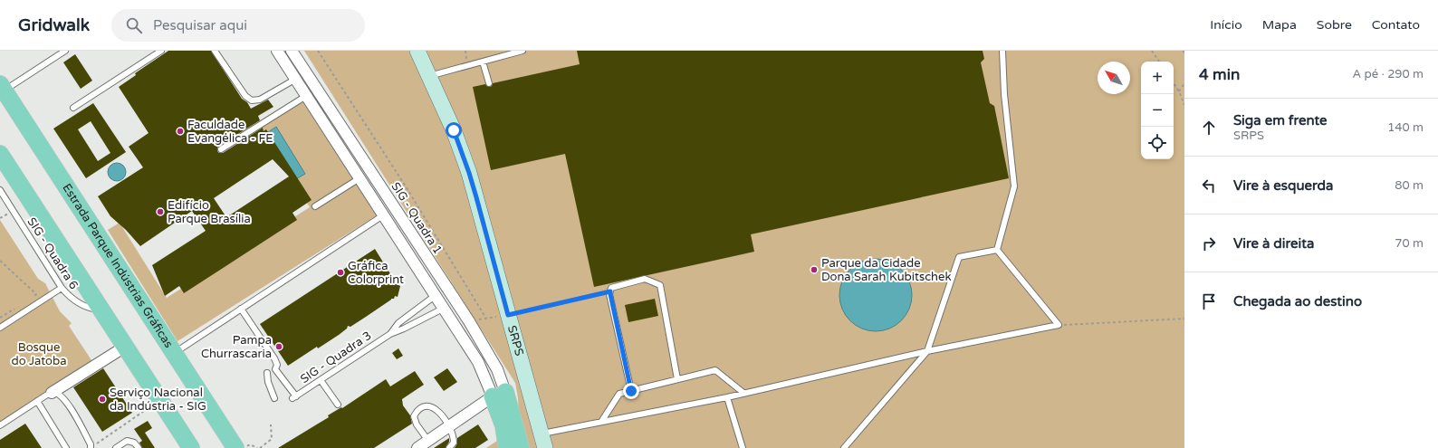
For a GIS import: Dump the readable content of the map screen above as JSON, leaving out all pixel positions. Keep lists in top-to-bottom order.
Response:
{
  "streets": {
    "main road": ["Estrada Parque Indústrias Gráficas", "SRPS"],
    "street": ["SIG - Quadra 1"],
    "lane": ["SIG - Quadra 6", "SIG - Quadra 3"]
  },
  "parks": ["Bosque do Jatoba"],
  "places": [
    "Faculdade Evangélica - FE",
    "Edifício Parque Brasília",
    "Parque da Cidade Dona Sarah Kubitschek",
    "Gráfica Colorprint",
    "Pampa Churrascaria",
    "Serviço Nacional da Indústria - SIG"
  ],
  "north": "top left",
  "page": {
    "header": "Gridwalk",
    "search": "Pesquisar aqui",
    "nav": [
      "Início",
      "Mapa",
      "Sobre",
      "Contato"
    ],
    "heading": ["4 min", "A pé · 290 m"],
    "map_buttons": ["+", "−"],
    "list": [
      ["Siga em frente", "SRPS", "140 m"],
      ["Vire à esquerda", "80 m"],
      ["Vire à direita", "70 m"],
      "Chegada ao destino"
    ]
  }
}
